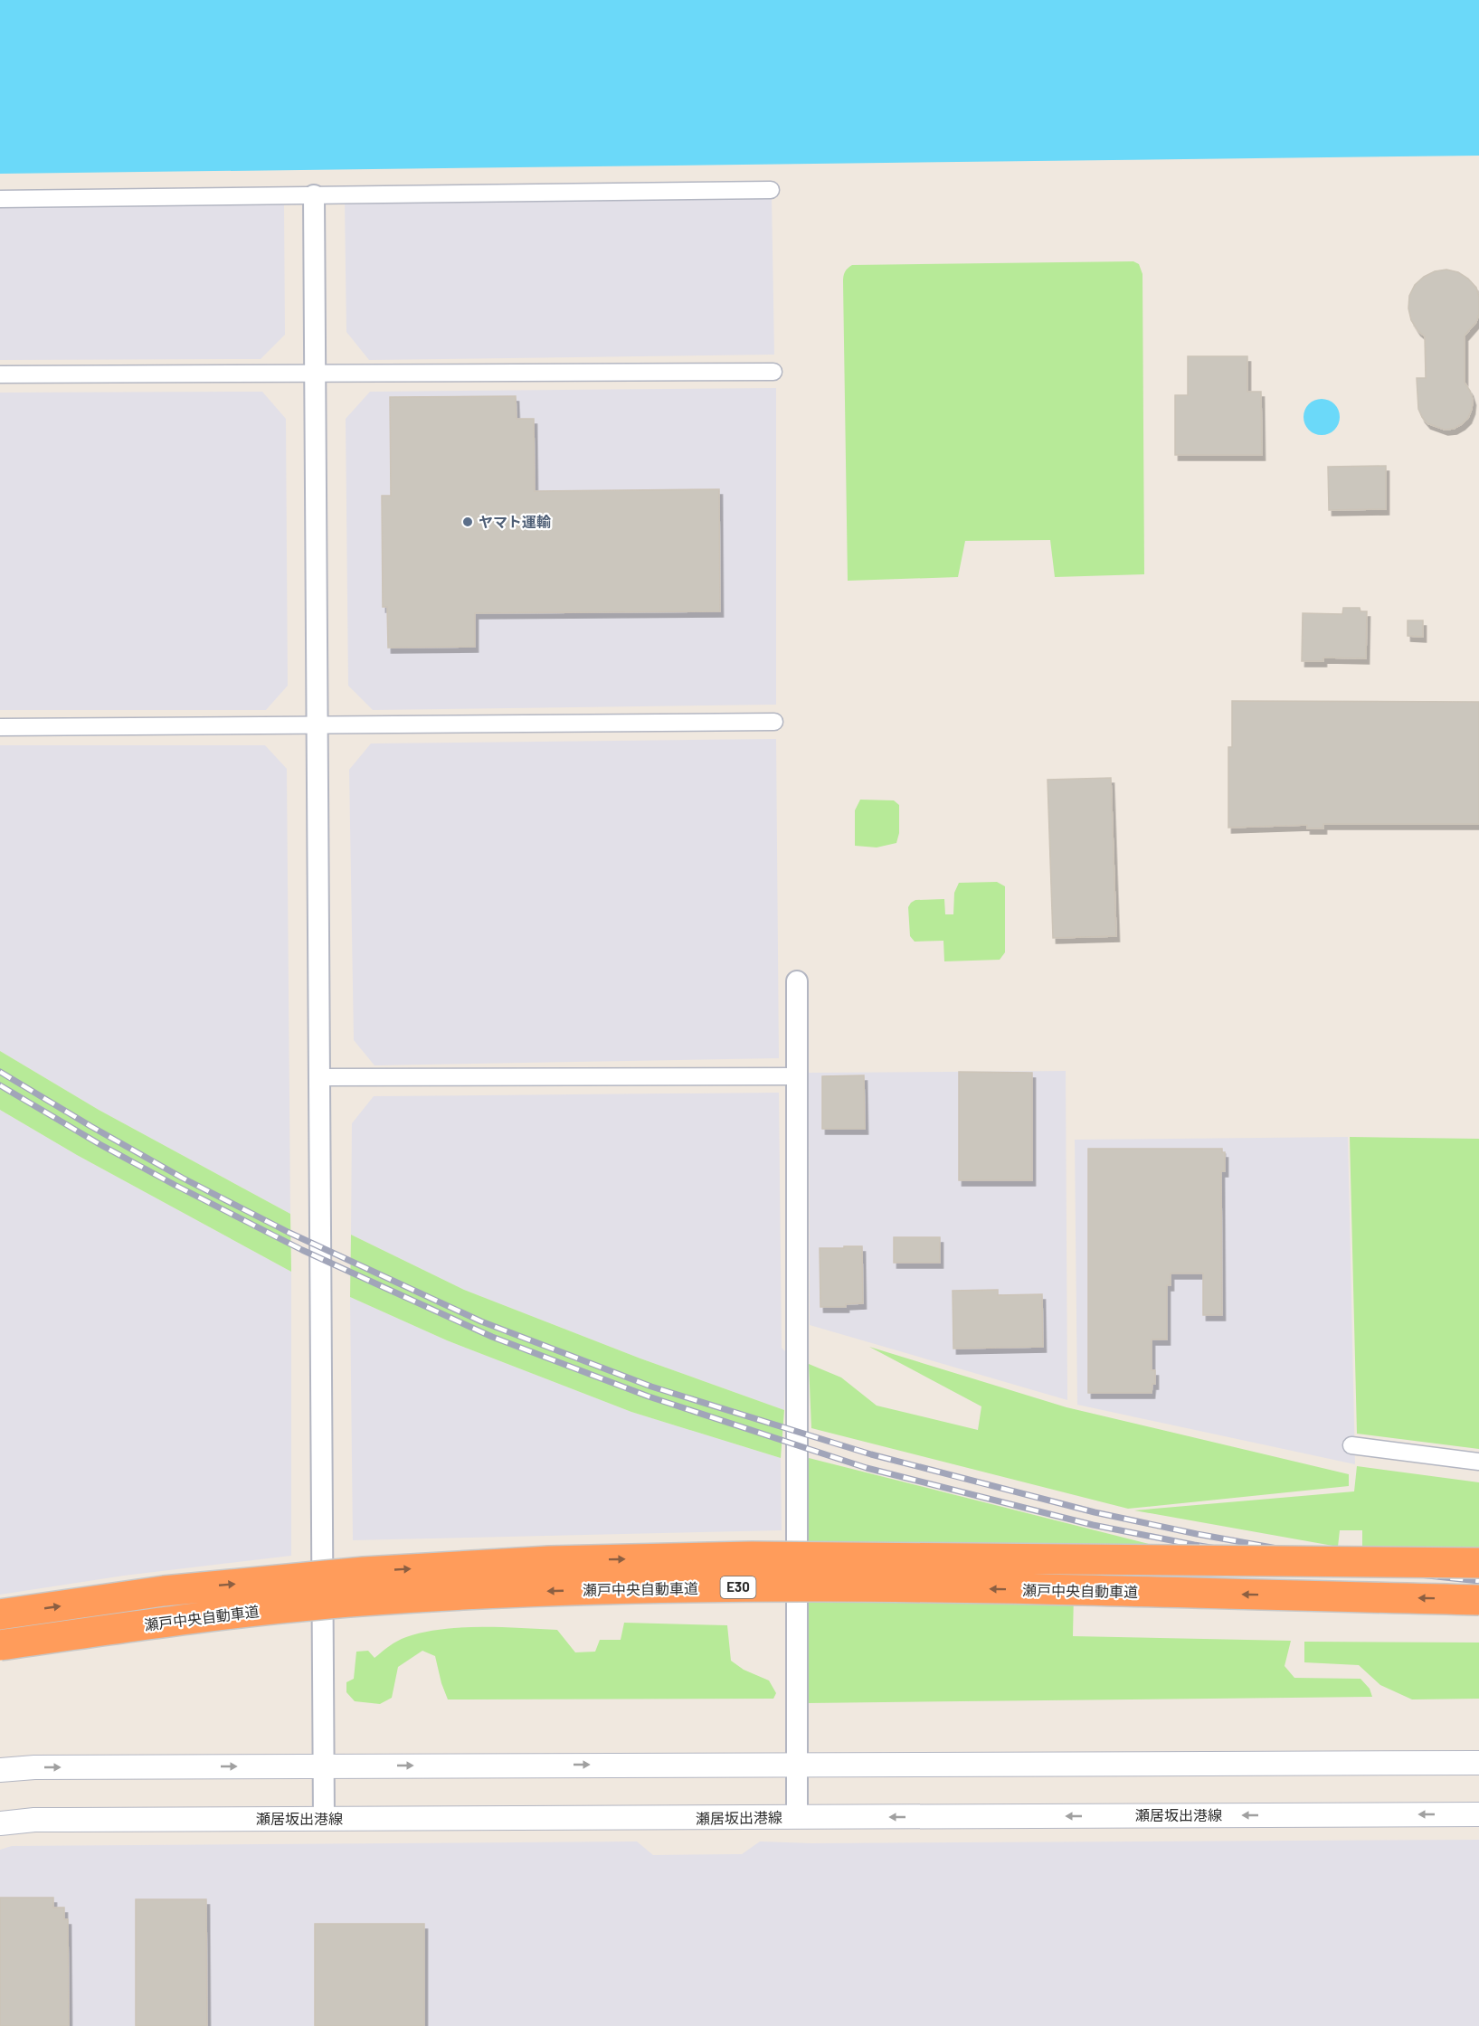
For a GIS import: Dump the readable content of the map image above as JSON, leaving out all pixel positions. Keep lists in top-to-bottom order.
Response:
{
  "streets": {
    "highway": ["E30", "瀬戸中央自動車道"],
    "main road": ["瀬居坂出港線"]
  },
  "places": ["ヤマト運輸"]
}
